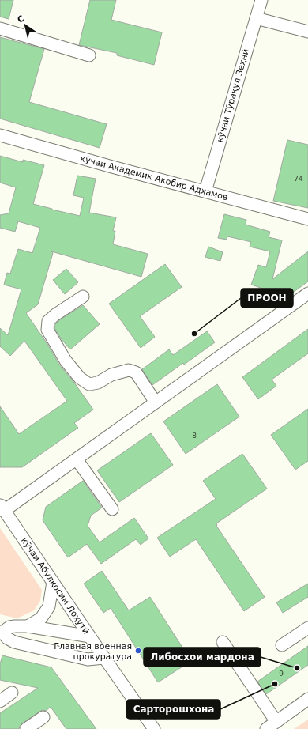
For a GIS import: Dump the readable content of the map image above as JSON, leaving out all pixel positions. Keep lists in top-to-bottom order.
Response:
{
  "streets": {
    "street": ["кӯчаи Тӯрақул Зеҳнӣ", "кӯчаи Академик Акобир Адҳамов", "кӯчаи Абулқосим Лоҳутӣ"]
  },
  "crossings": [
    ["кӯчаи Тӯрақул Зеҳнӣ", "кӯчаи Академик Акобир Адҳамов"]
  ],
  "places": [
    "ПРООН",
    "Главная военная прокуратура",
    "Либосхои мардона",
    "Сарторошхона"
  ],
  "house_numbers": ["74", "8", "9"],
  "north": "top left"
}
